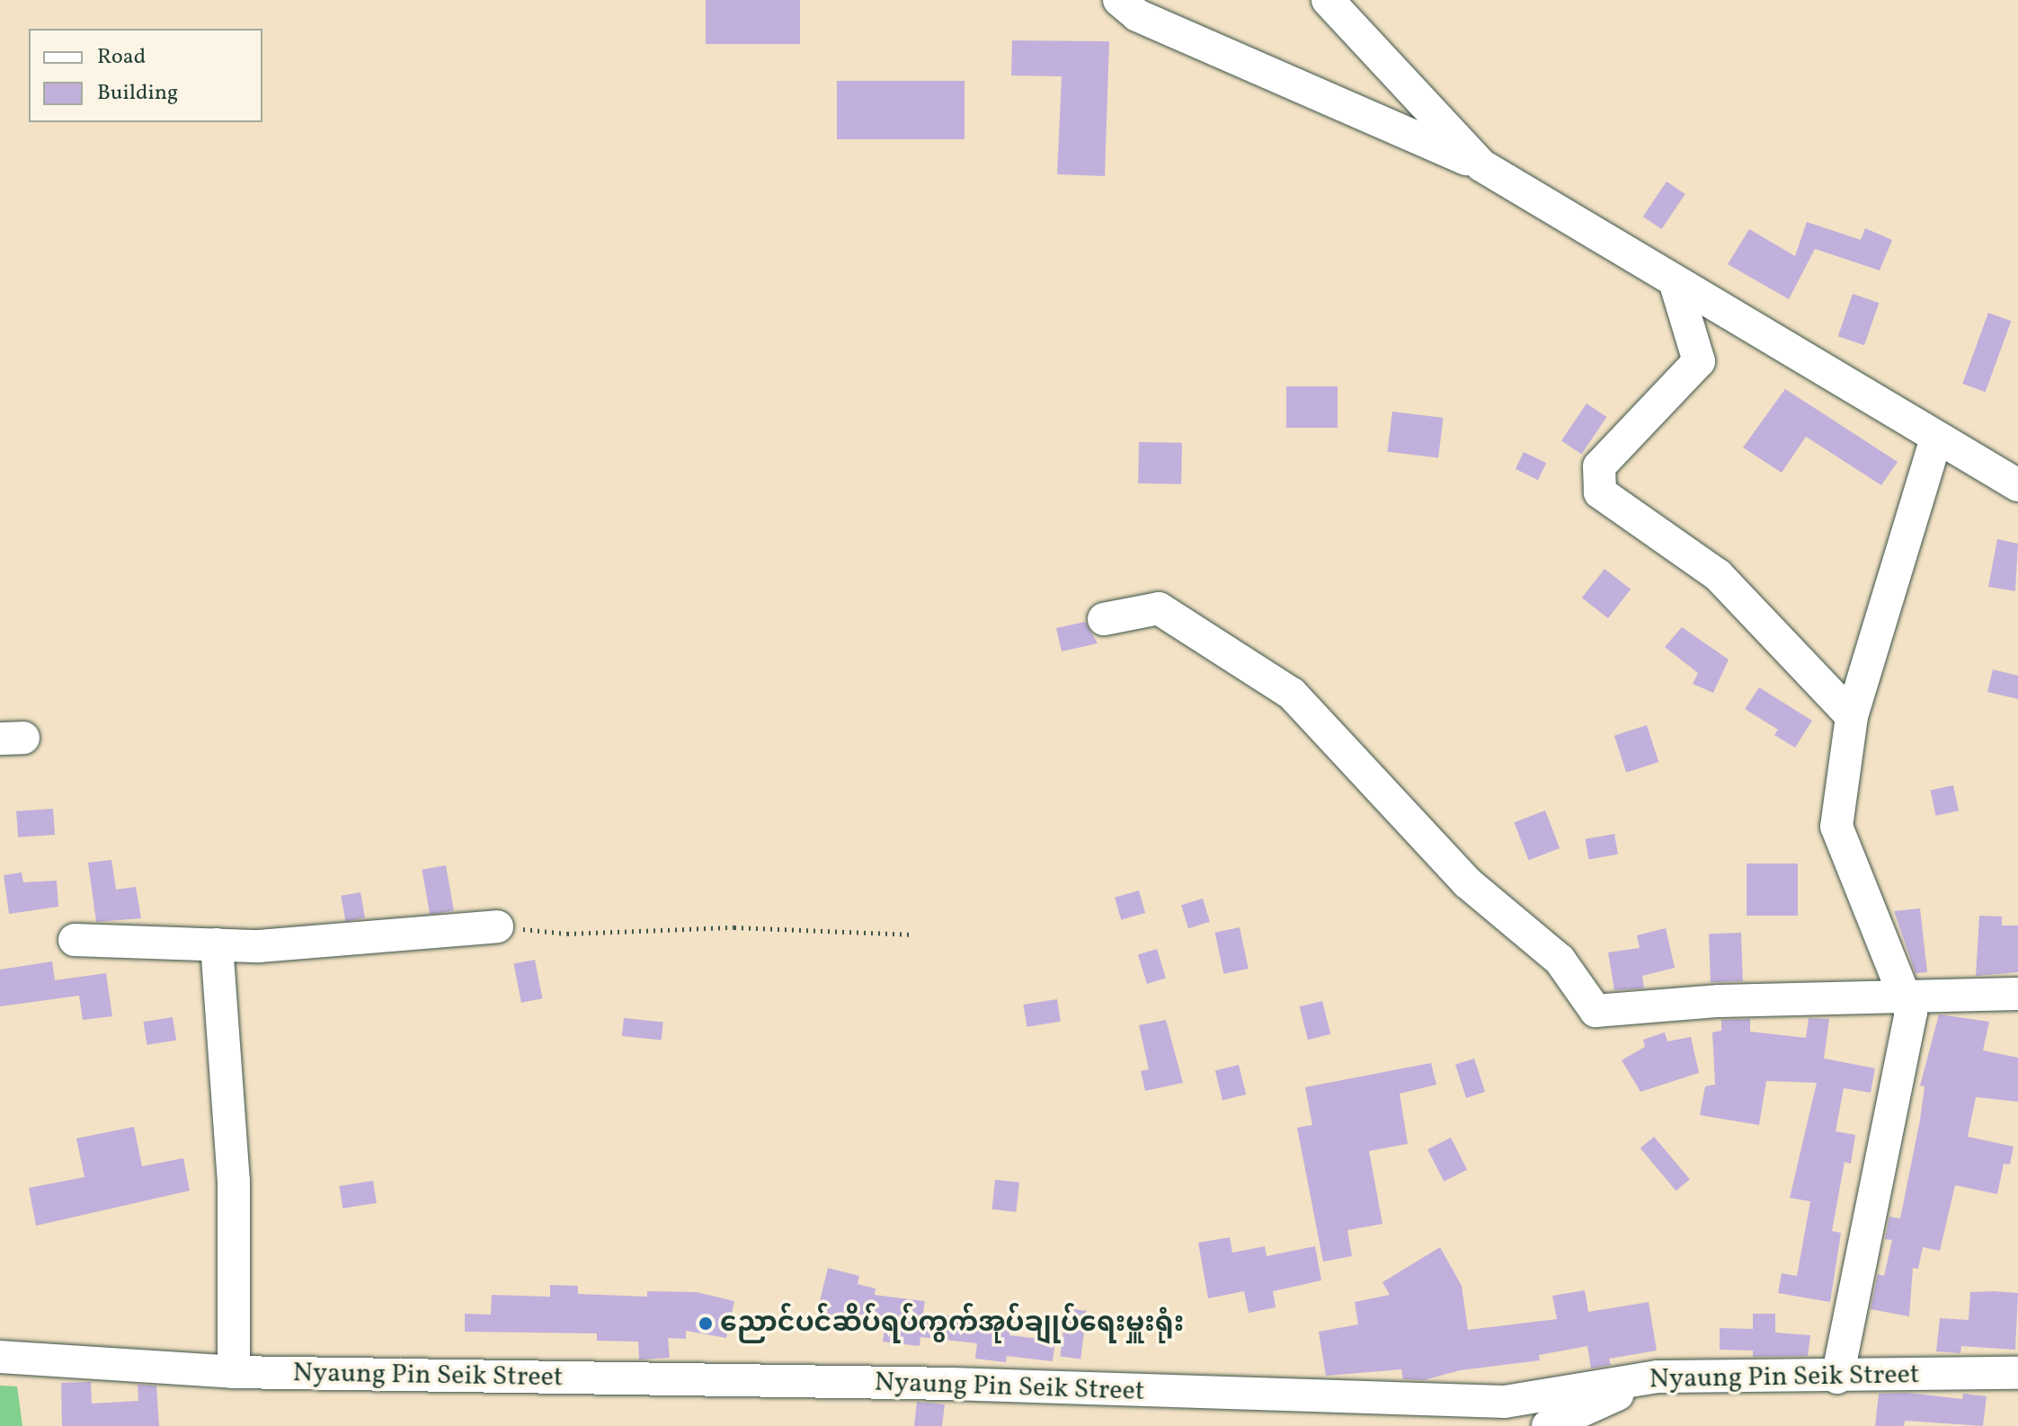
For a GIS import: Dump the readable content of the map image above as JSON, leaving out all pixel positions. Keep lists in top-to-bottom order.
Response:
{
  "streets": {
    "street": ["Nyaung Pin Seik Street"]
  },
  "places": ["ညောင်ပင်ဆိပ်ရပ်ကွက်အုပ်ချုပ်ရေးမှူးရုံး"],
  "legend": ["Road", "Building"]
}
